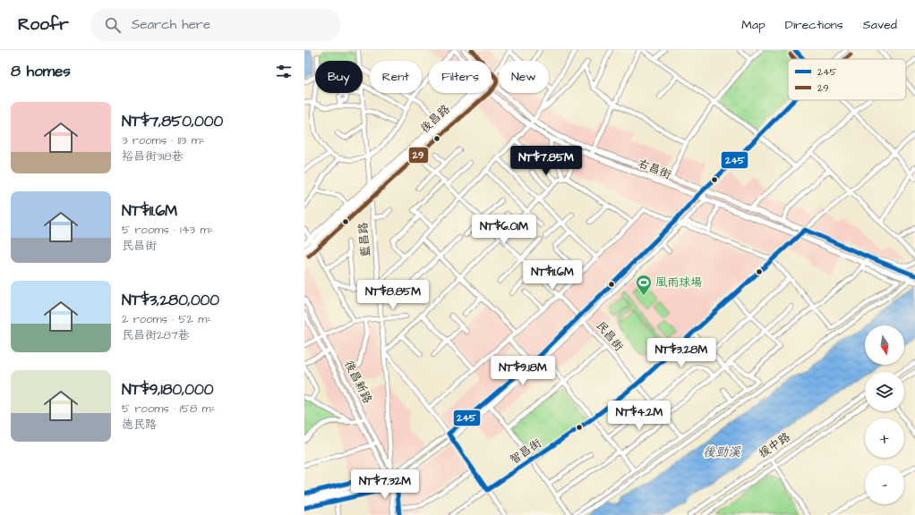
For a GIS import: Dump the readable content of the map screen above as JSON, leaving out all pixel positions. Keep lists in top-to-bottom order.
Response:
{
  "streets": {
    "main road": ["後昌路", "右昌街"],
    "street": [
      "藍昌路",
      "民昌街",
      "後昌新路",
      "援中路",
      "智昌街"
    ]
  },
  "crossings": [
    ["後昌路", "藍昌路"],
    ["後昌路", "民昌街"],
    ["右昌街", "智昌街"],
    ["藍昌路", "後昌新路"],
    ["民昌街", "智昌街"]
  ],
  "water": ["後勁溪"],
  "places": {
    "sports": ["風雨球場"]
  },
  "lines": ["transit line 245", "transit line 29"],
  "legend": ["245", "29"],
  "north": "bottom",
  "page": {
    "header": "Roofr",
    "search": "Search here",
    "nav": ["Map", "Directions", "Saved"],
    "heading": "8 homes",
    "chip": [
      "Buy",
      "Rent",
      "Filters",
      "New"
    ],
    "list": [
      {
        "name": "NT$7,850,000",
        "note": "3 rooms · 113 m² · 裕昌街318巷"
      },
      {
        "name": "NT$11.6M",
        "note": "5 rooms · 143 m² · 民昌街"
      },
      {
        "name": "NT$3,280,000",
        "note": "2 rooms · 52 m² · 民昌街287巷"
      },
      {
        "name": "NT$9,180,000",
        "note": "5 rooms · 158 m² · 德民路"
      }
    ],
    "price": [
      "NT$7.85M",
      "NT$6.01M",
      "NT$11.6M",
      "NT$8.85M",
      "NT$3.28M",
      "NT$9.18M",
      "NT$4.2M",
      "NT$7.32M"
    ],
    "map_buttons": ["+", "−"]
  }
}
